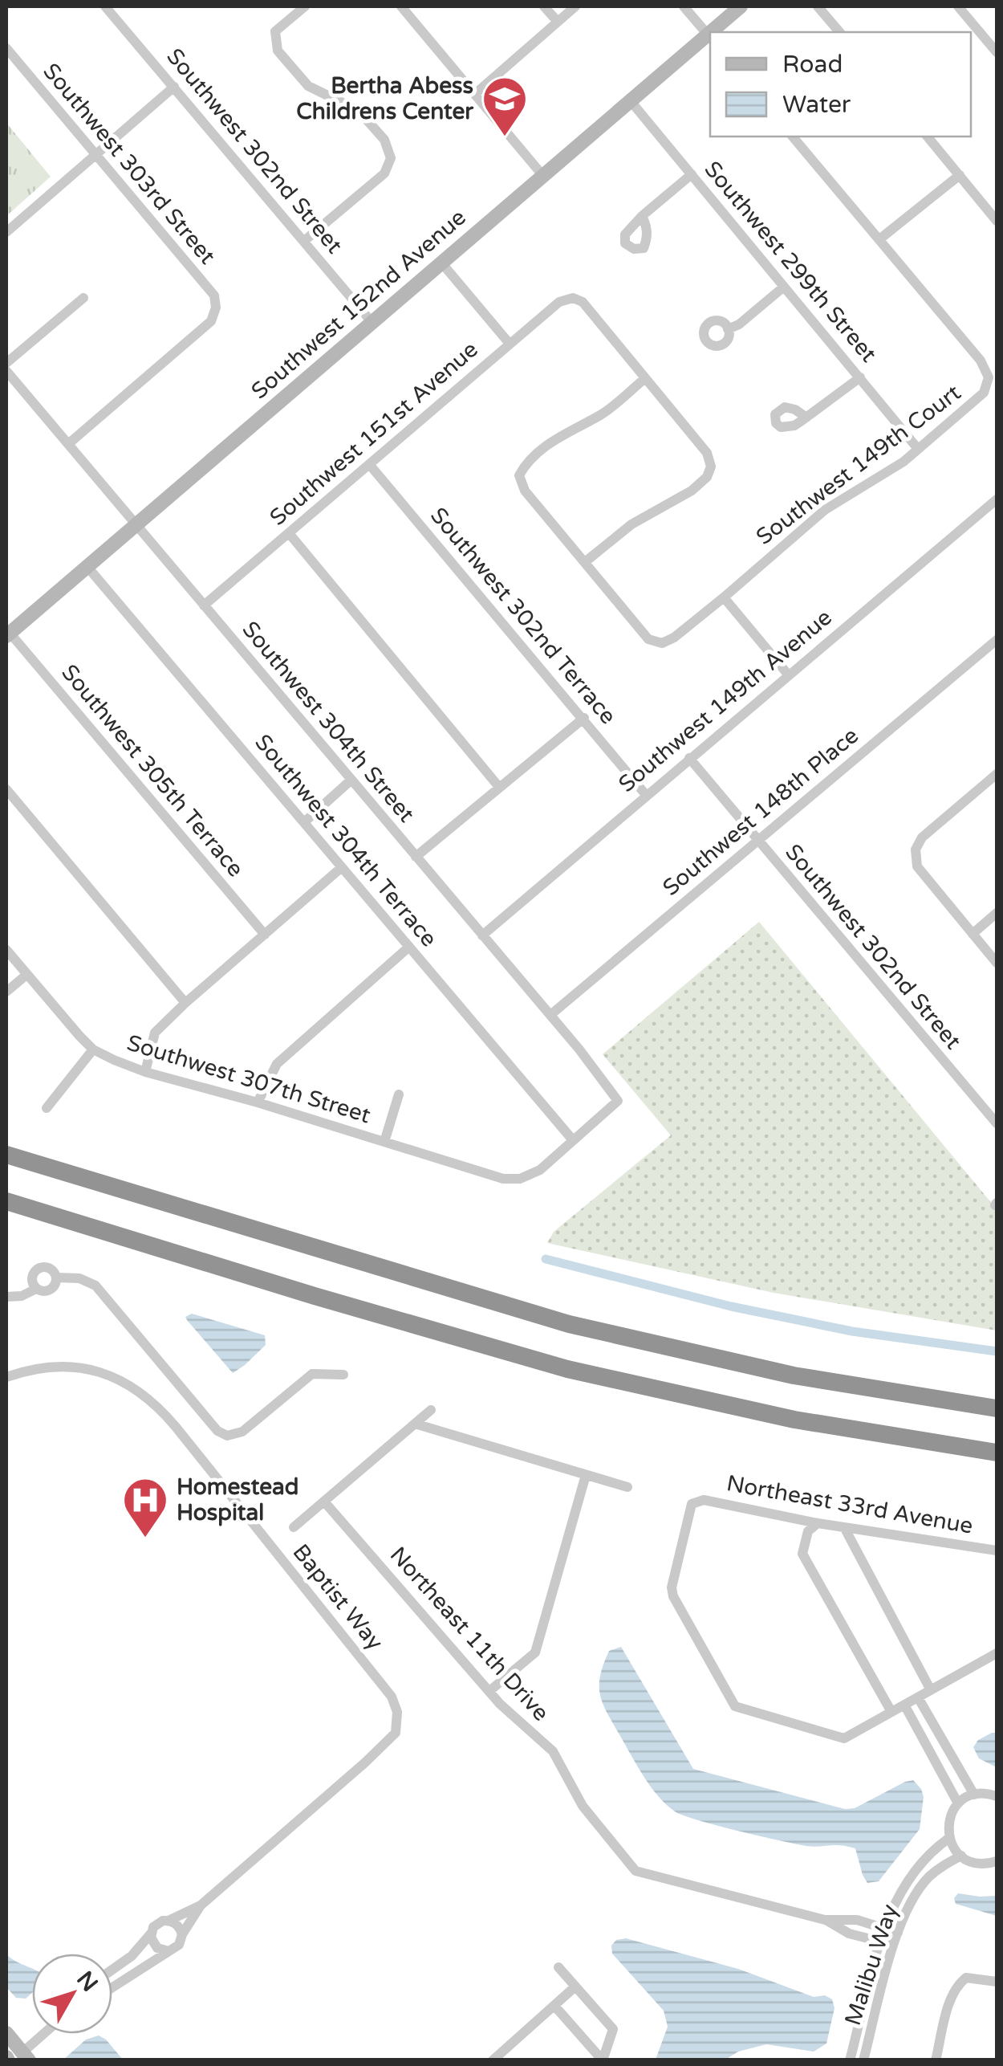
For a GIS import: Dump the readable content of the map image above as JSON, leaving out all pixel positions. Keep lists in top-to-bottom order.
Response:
{
  "streets": {
    "street": [
      "Southwest 302nd Street",
      "Southwest 303rd Street",
      "Southwest 299th Street",
      "Southwest 152nd Avenue",
      "Southwest 151st Avenue",
      "Southwest 149th Court",
      "Southwest 302nd Terrace",
      "Southwest 149th Avenue",
      "Southwest 304th Street",
      "Southwest 305th Terrace",
      "Southwest 148th Place",
      "Southwest 304th Terrace",
      "Southwest 307th Street",
      "Northeast 33rd Avenue",
      "Baptist Way",
      "Northeast 11th Drive",
      "Malibu Way"
    ]
  },
  "crossings": [
    ["Southwest 302nd Street", "Southwest 152nd Avenue"],
    ["Southwest 302nd Street", "Southwest 149th Avenue"],
    ["Southwest 302nd Street", "Southwest 148th Place"],
    ["Southwest 303rd Street", "Southwest 304th Street"],
    ["Southwest 299th Street", "Southwest 152nd Avenue"],
    ["Southwest 299th Street", "Southwest 149th Court"],
    ["Southwest 152nd Avenue", "Southwest 304th Street"],
    ["Southwest 152nd Avenue", "Southwest 305th Terrace"],
    ["Southwest 152nd Avenue", "Southwest 304th Terrace"],
    ["Southwest 151st Avenue", "Southwest 302nd Terrace"],
    ["Southwest 151st Avenue", "Southwest 304th Street"],
    ["Southwest 302nd Terrace", "Southwest 149th Avenue"],
    ["Southwest 149th Avenue", "Southwest 304th Street"],
    ["Southwest 304th Street", "Southwest 148th Place"],
    ["Southwest 304th Street", "Southwest 304th Terrace"],
    ["Southwest 304th Street", "Southwest 307th Street"],
    ["Southwest 304th Terrace", "Southwest 307th Street"],
    ["Northeast 11th Drive", "Malibu Way"]
  ],
  "places": {
    "school or university": ["Bertha Abess Childrens Center"],
    "hospital": ["Homestead Hospital"]
  },
  "legend": ["Road", "Water"],
  "north": "top right"
}
